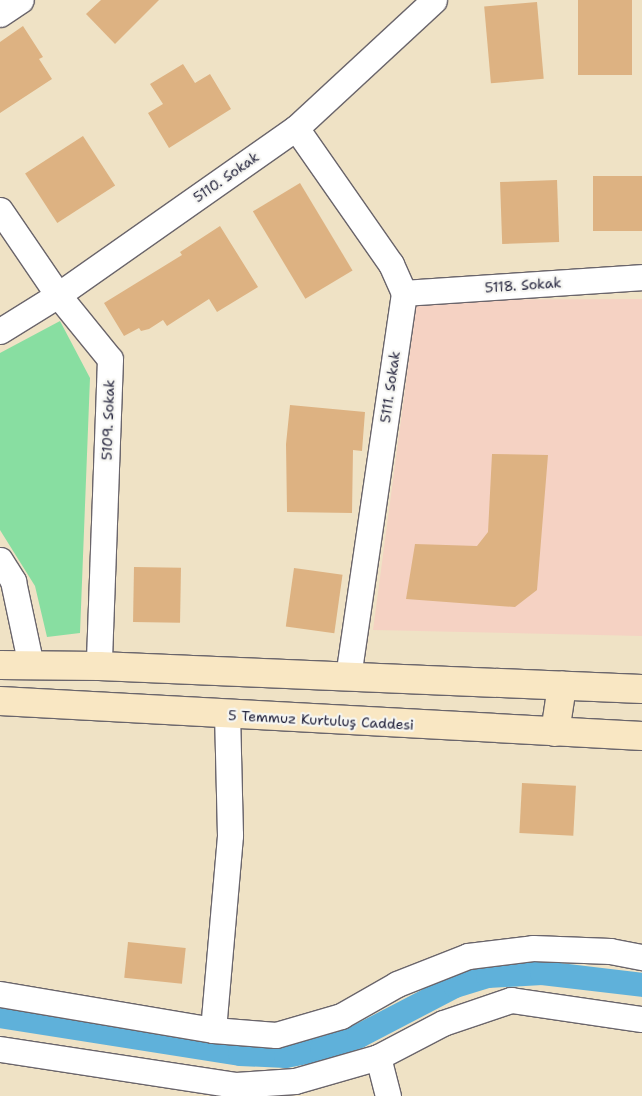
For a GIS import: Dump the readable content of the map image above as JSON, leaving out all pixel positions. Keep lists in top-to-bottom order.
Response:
{
  "streets": {
    "main road": ["5 Temmuz Kurtuluş Caddesi"],
    "street": [
      "5110. Sokak",
      "5118. Sokak",
      "5111. Sokak",
      "5109. Sokak"
    ]
  },
  "crossings": [
    ["5110. Sokak", "5109. Sokak"],
    ["5118. Sokak", "5111. Sokak"]
  ]
}
